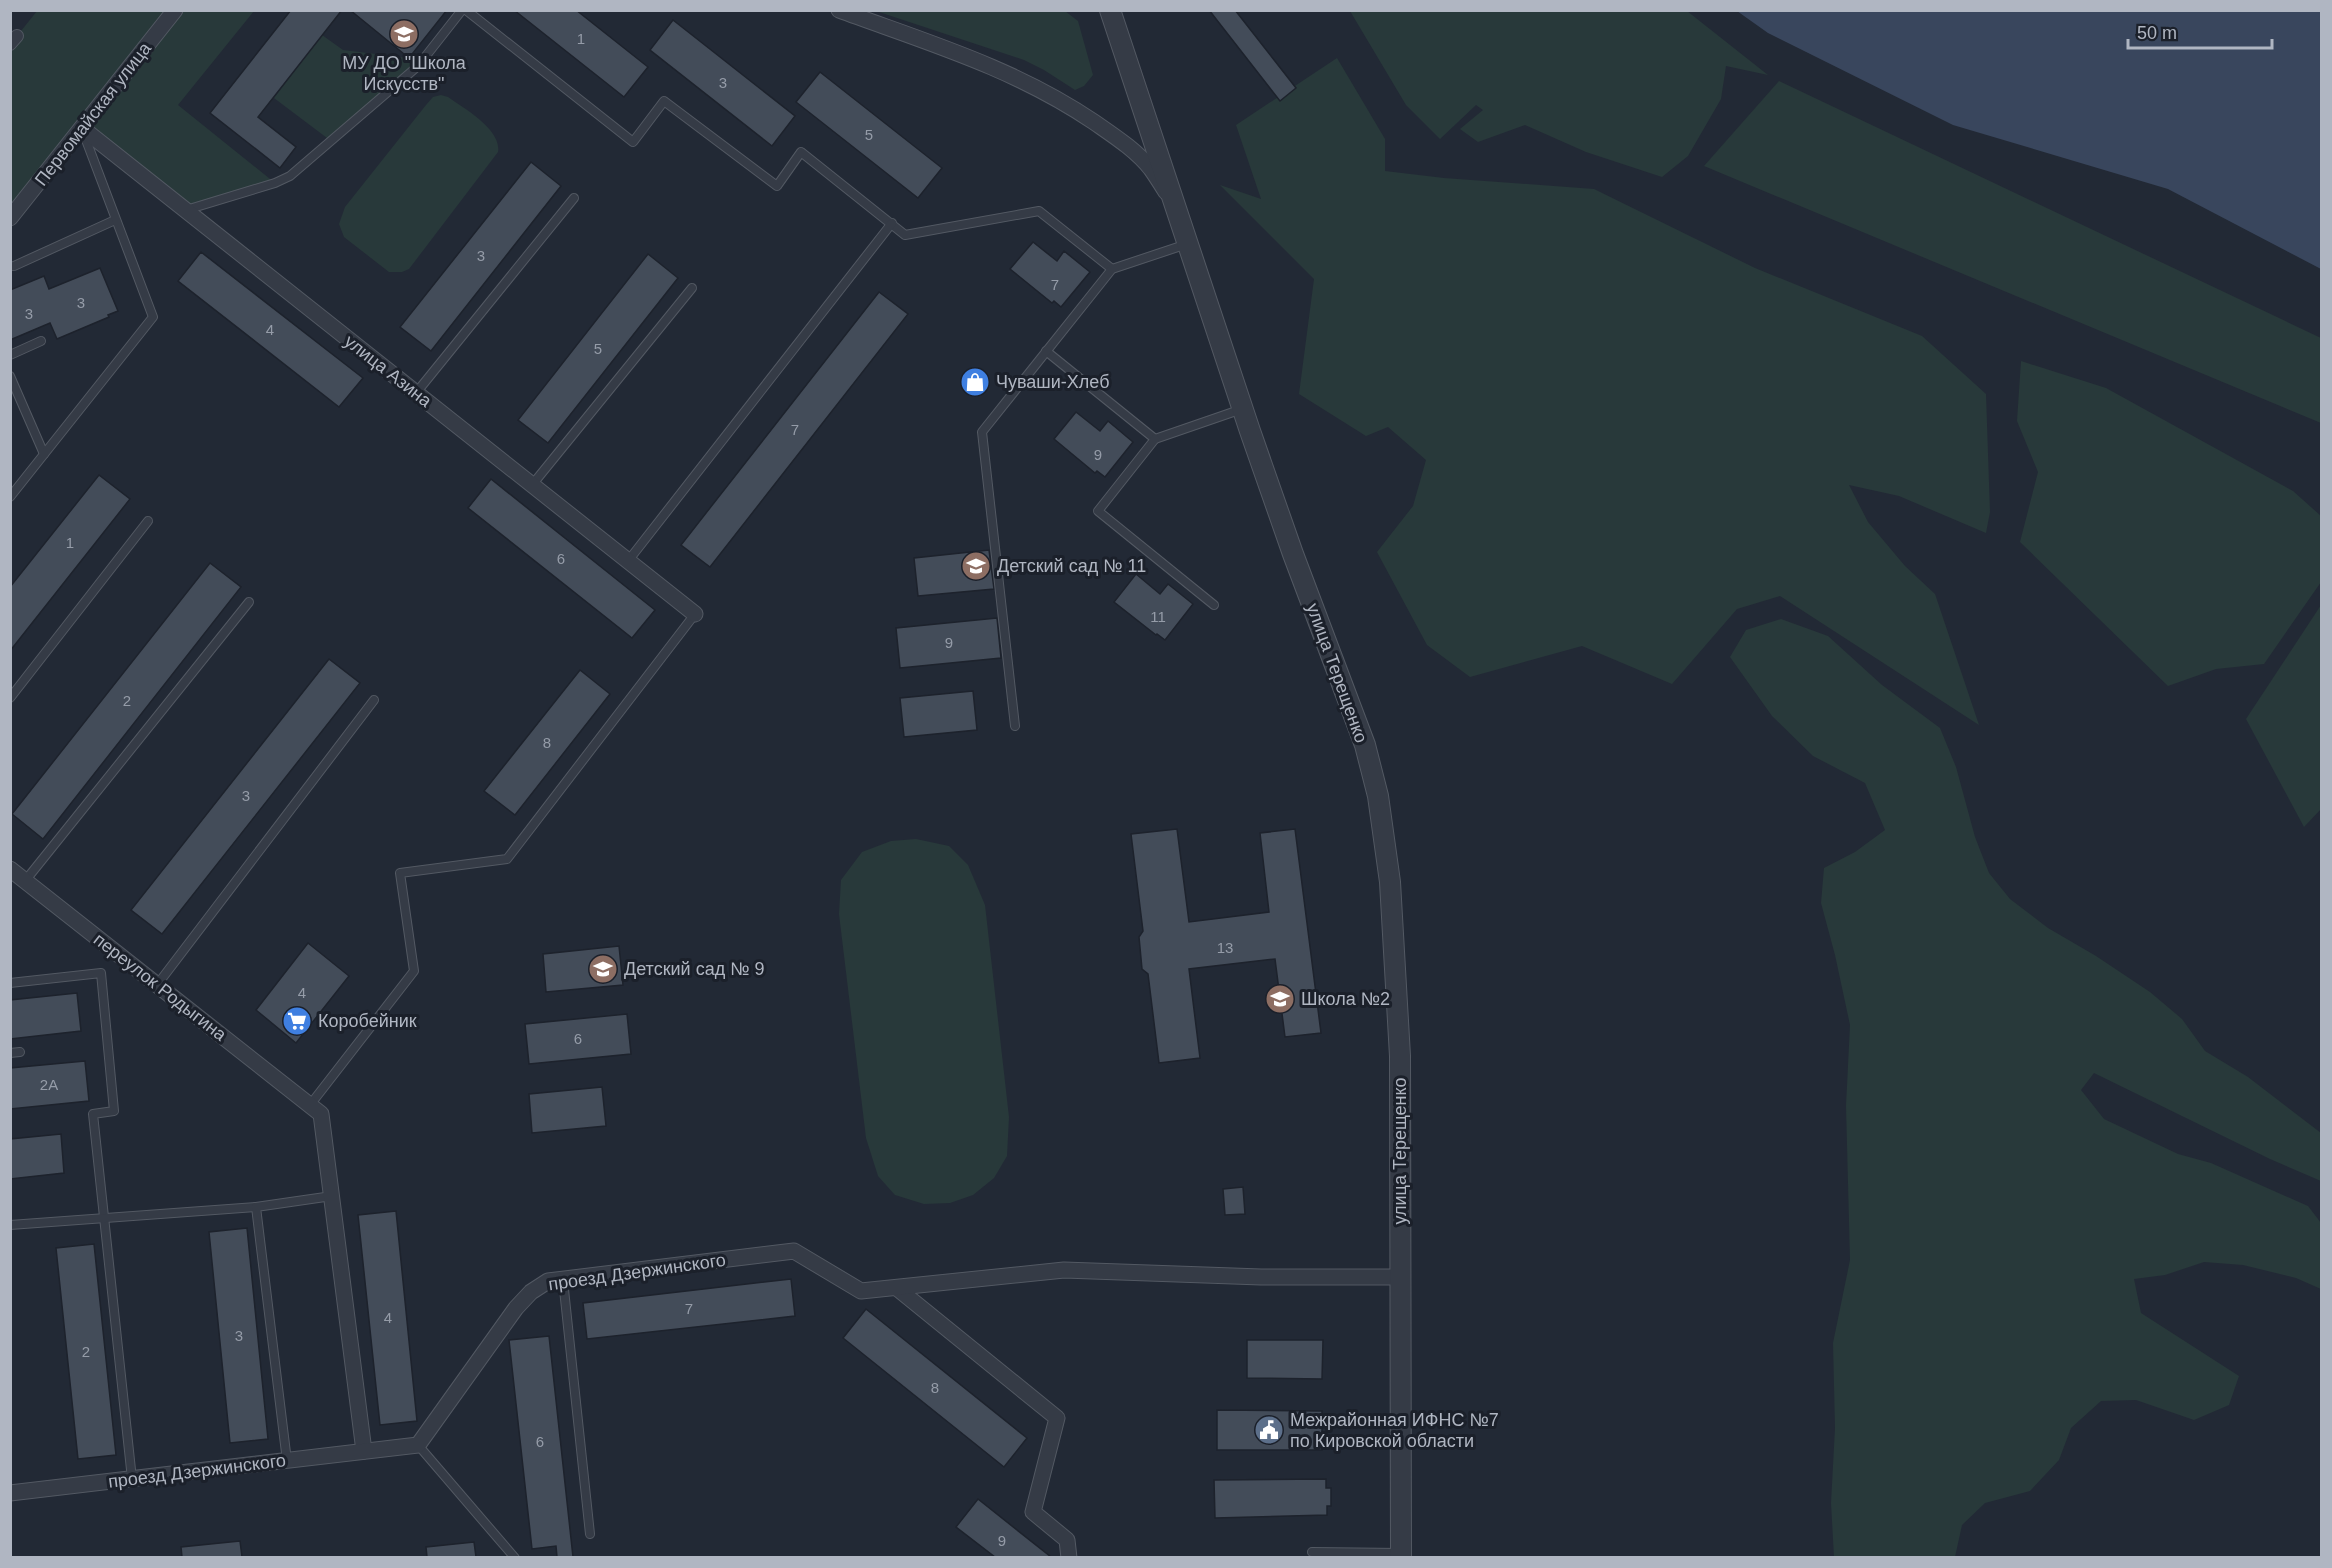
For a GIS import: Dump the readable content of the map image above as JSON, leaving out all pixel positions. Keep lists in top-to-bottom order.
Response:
{
  "streets": {
    "street": [
      "Первомайская улица",
      "улица Азина",
      "улица Терещенко",
      "переулок Родыгина",
      "проезд Дзержинского"
    ]
  },
  "crossings": [
    ["Первомайская улица", "улица Азина"],
    ["улица Терещенко", "проезд Дзержинского"]
  ],
  "places": {
    "school or university": [
      "МУ ДО \"Школа Искусств\"",
      "Детский сад № 11",
      "Детский сад № 9",
      "Школа №2"
    ],
    "shop": ["Чуваши-Хлеб"],
    "supermarket": ["Коробейник"],
    "public building": ["Межрайонная ИФНС №7 по Кировской области"]
  },
  "house_numbers": [
    "1",
    "3",
    "5",
    "3",
    "7",
    "3",
    "3",
    "4",
    "5",
    "7",
    "9",
    "1",
    "6",
    "11",
    "9",
    "2",
    "8",
    "3",
    "13",
    "4",
    "6",
    "2А",
    "7",
    "4",
    "3",
    "2",
    "8",
    "6",
    "9"
  ],
  "scale_bar": "50 m"
}
